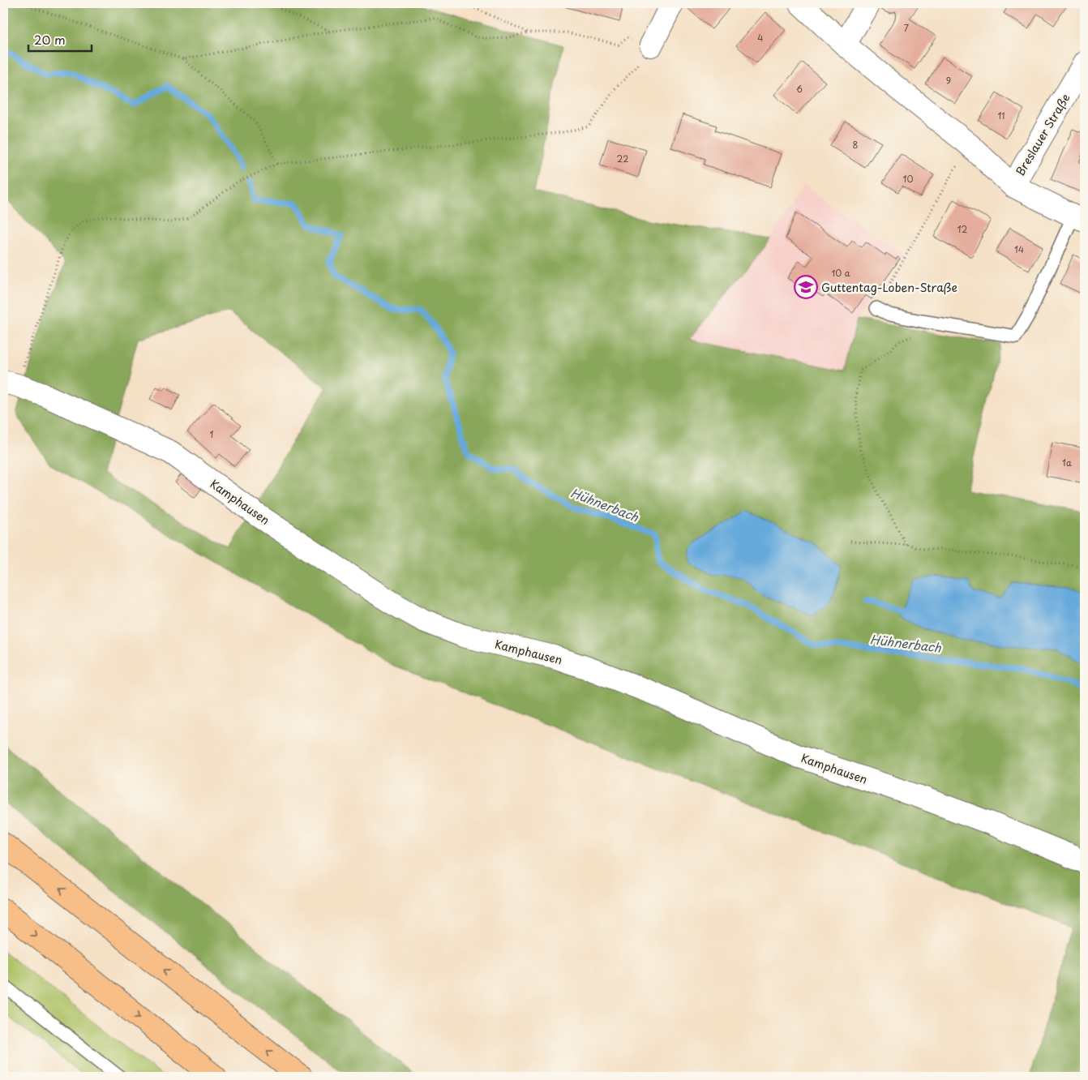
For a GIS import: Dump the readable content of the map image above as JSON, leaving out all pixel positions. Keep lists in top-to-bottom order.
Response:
{
  "streets": {
    "street": ["Breslauer Straße", "Kamphausen"]
  },
  "water": ["Hühnerbach"],
  "places": {
    "school or university": ["Guttentag-Loben-Straße"]
  },
  "house_numbers": [
    "7",
    "4",
    "9",
    "6",
    "11",
    "8",
    "22",
    "10",
    "12",
    "14",
    "10 a",
    "1",
    "1a"
  ],
  "scale_bar": "20 m"
}
